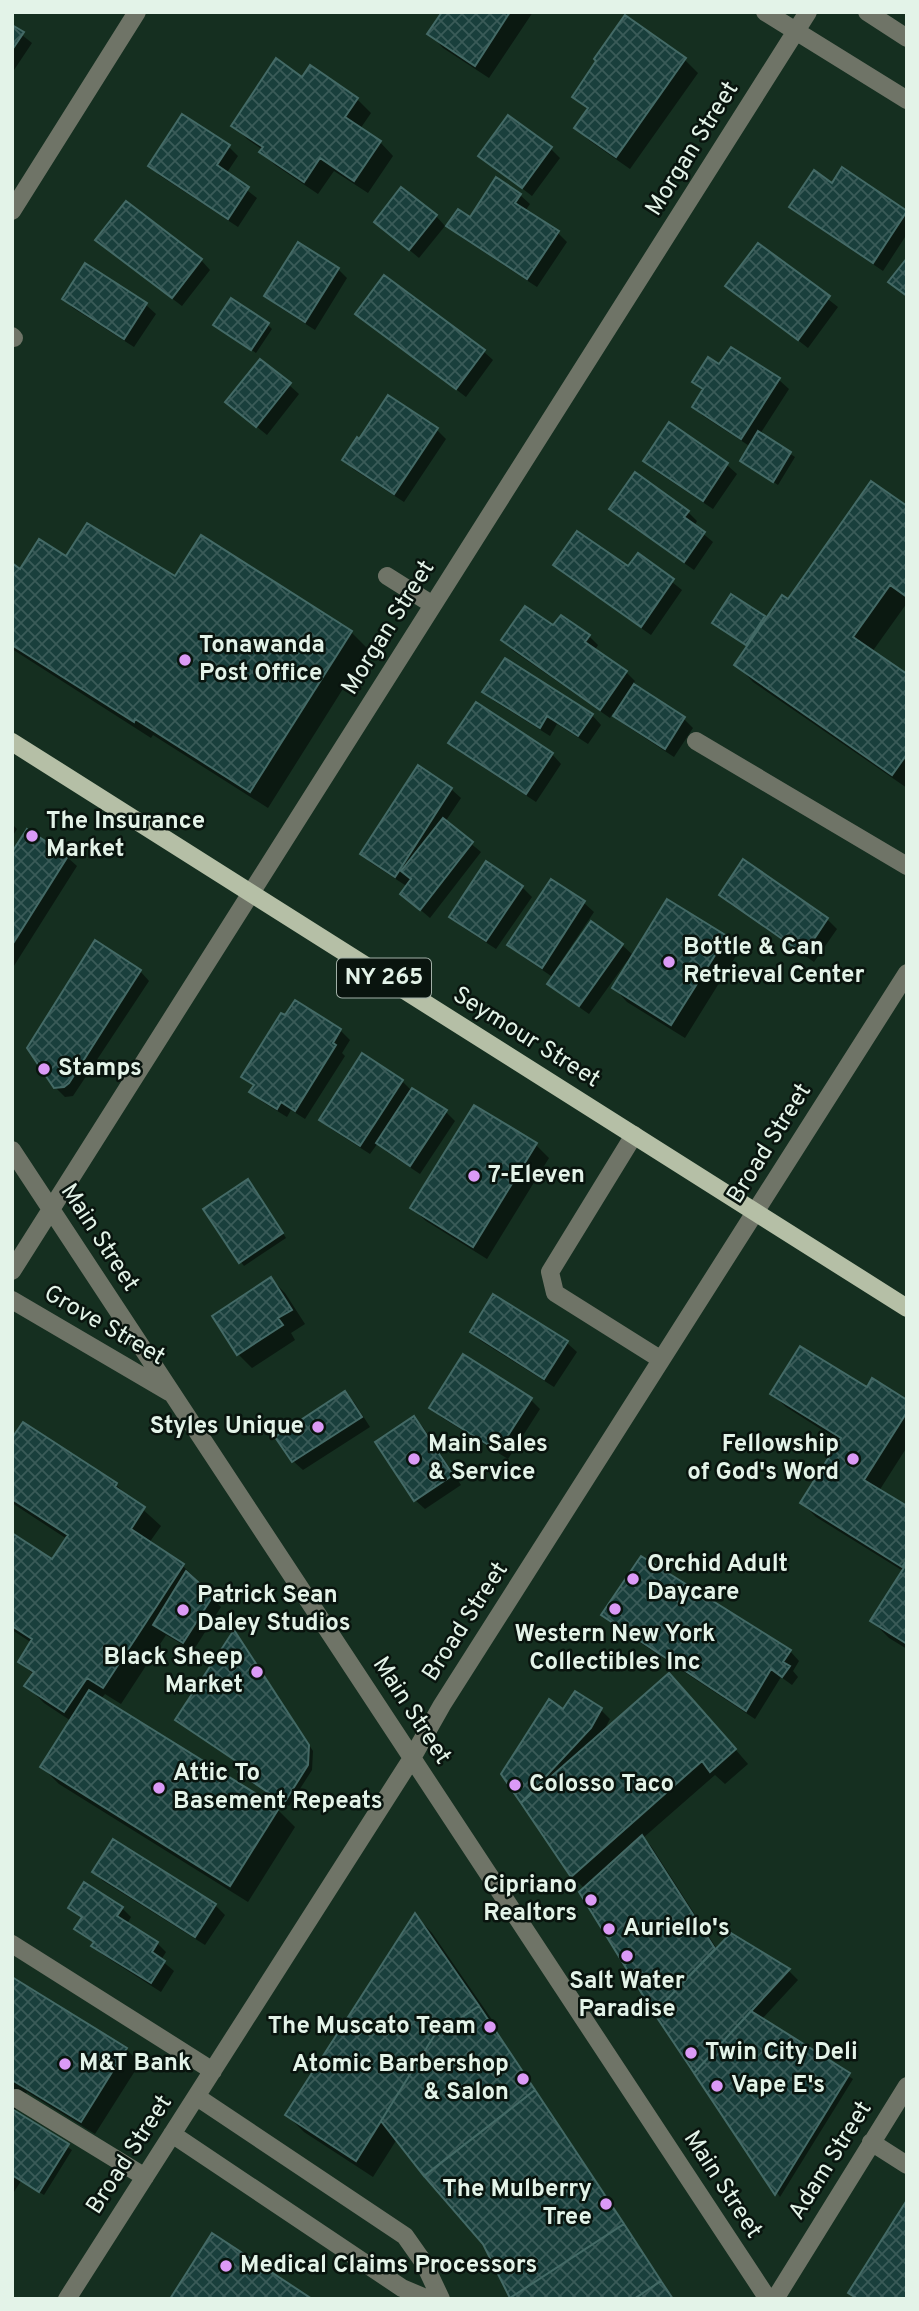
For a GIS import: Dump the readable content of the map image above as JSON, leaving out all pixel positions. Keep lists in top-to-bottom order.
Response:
{
  "streets": {
    "main road": ["NY 265", "Seymour Street"],
    "street": [
      "Morgan Street",
      "Broad Street",
      "Main Street",
      "Grove Street",
      "Adam Street"
    ]
  },
  "crossings": [
    ["Morgan Street", "Seymour Street"],
    ["Morgan Street", "Main Street"],
    ["Seymour Street", "Broad Street"],
    ["Broad Street", "Main Street"],
    ["Main Street", "Grove Street"]
  ],
  "places": [
    "Tonawanda Post Office",
    "The Insurance Market",
    "Bottle & Can Retrieval Center",
    "Stamps",
    "7-Eleven",
    "Styles Unique",
    "Main Sales & Service",
    "Fellowship of God's Word",
    "Orchid Adult Daycare",
    "Western New York Collectibles Inc",
    "Patrick Sean Daley Studios",
    "Black Sheep Market",
    "Colosso Taco",
    "Attic To Basement Repeats",
    "Cipriano Realtors",
    "Auriello's",
    "Salt Water Paradise",
    "The Muscato Team",
    "Twin City Deli",
    "M&T Bank",
    "Atomic Barbershop & Salon",
    "Vape E's",
    "The Mulberry Tree",
    "Medical Claims Processors"
  ]
}
